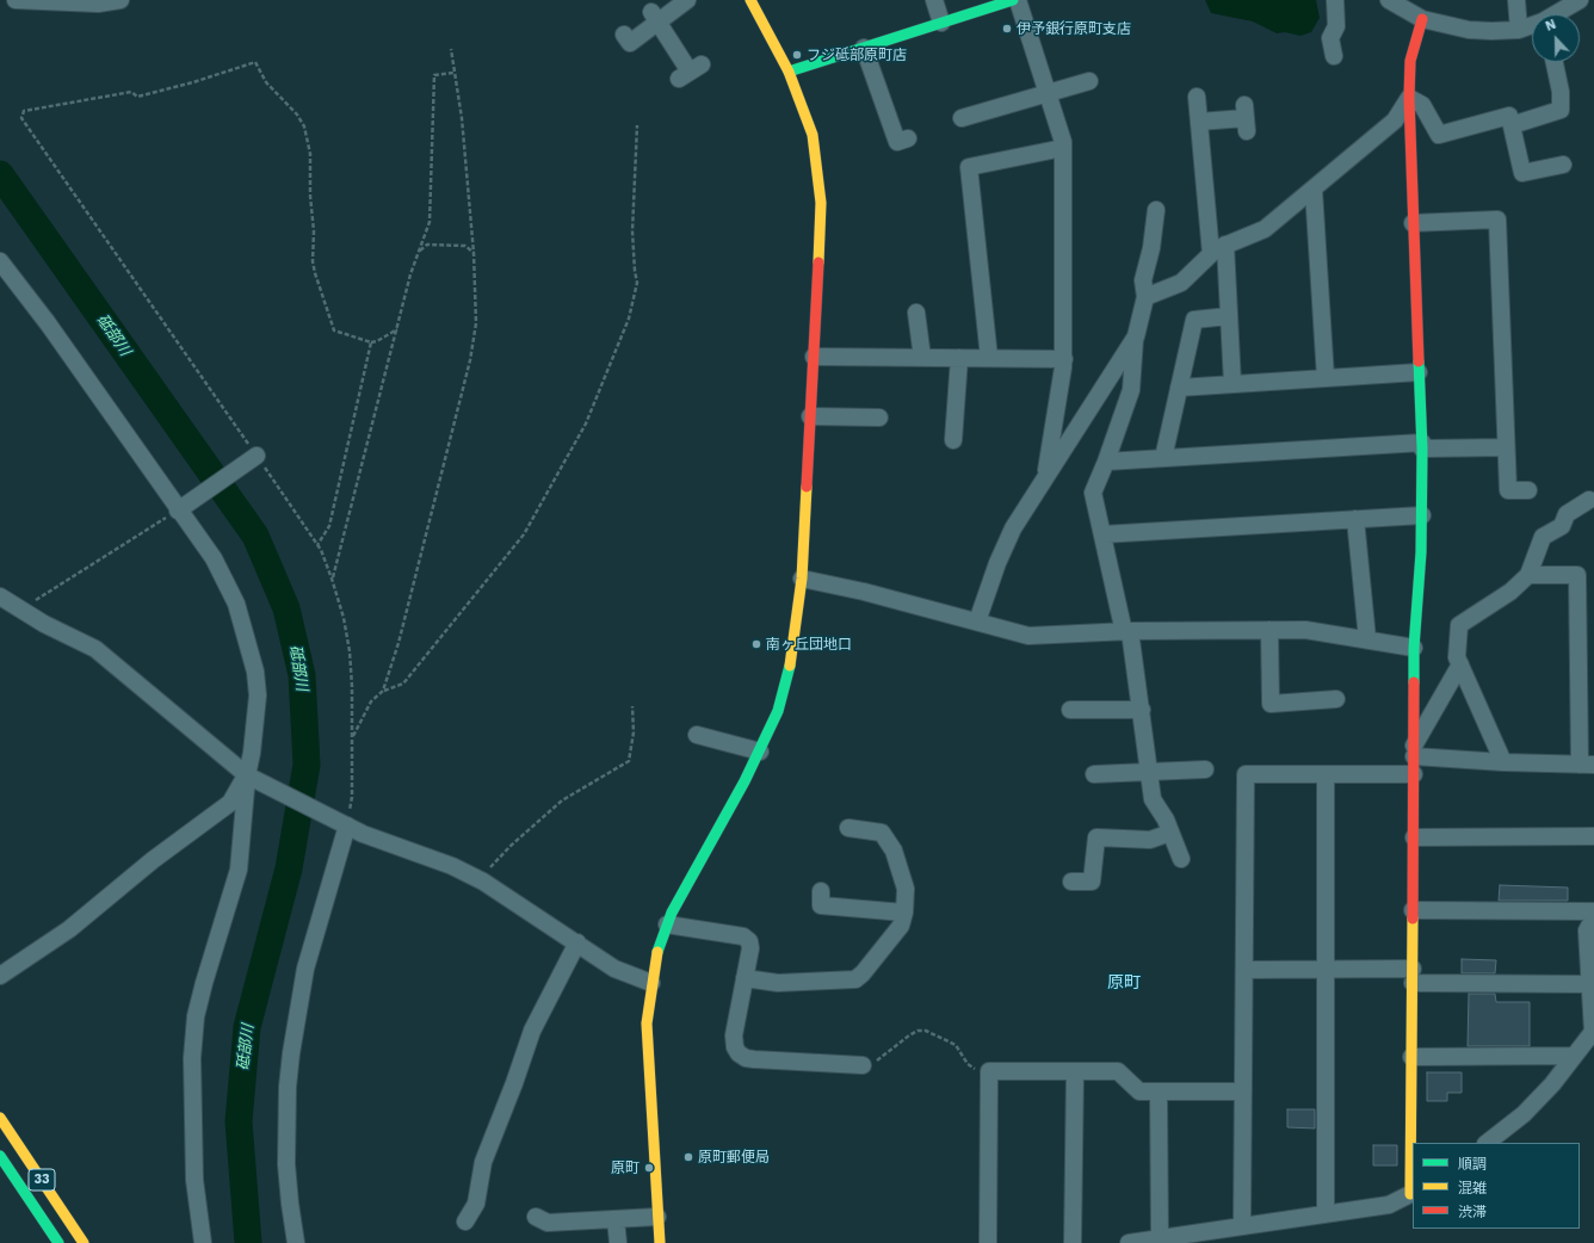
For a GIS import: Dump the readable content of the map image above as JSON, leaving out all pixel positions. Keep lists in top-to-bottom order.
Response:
{
  "streets": {
    "main road": ["33"]
  },
  "districts": ["原町"],
  "water": ["砥部川"],
  "places": [
    "伊予銀行原町支店",
    "フジ砥部原町店",
    "南ヶ丘団地口",
    "原町郵便局",
    "原町"
  ],
  "legend": ["順調", "混雑", "渋滞"],
  "north": "top"
}
